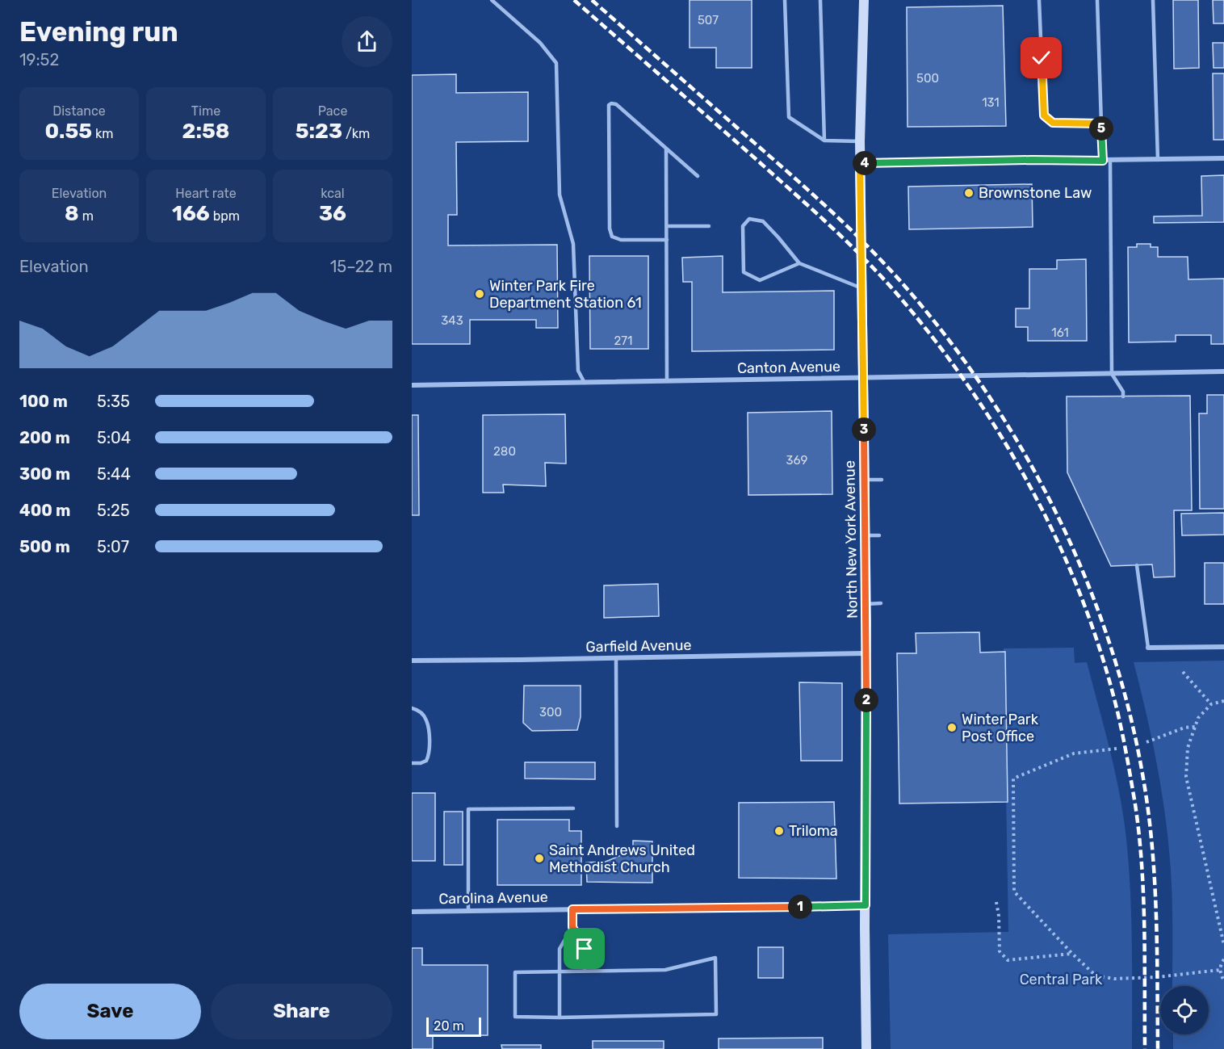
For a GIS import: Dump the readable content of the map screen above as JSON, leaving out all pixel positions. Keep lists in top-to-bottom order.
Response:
{
  "streets": {
    "street": [
      "Canton Avenue",
      "North New York Avenue",
      "Garfield Avenue",
      "Carolina Avenue"
    ]
  },
  "crossings": [
    ["Canton Avenue", "North New York Avenue"],
    ["North New York Avenue", "Garfield Avenue"],
    ["North New York Avenue", "Carolina Avenue"]
  ],
  "parks": ["Central Park"],
  "places": [
    "Brownstone Law",
    "Winter Park Fire Department Station 61",
    "Winter Park Post Office",
    "Triloma",
    "Saint Andrews United Methodist Church"
  ],
  "house_numbers": [
    "507",
    "500",
    "131",
    "343",
    "161",
    "271",
    "280",
    "369",
    "300"
  ],
  "scale_bar": "20 m",
  "page": {
    "heading": ["Evening run", "19:52"],
    "stats": [
      ["Distance", "0.55 km"],
      ["Time", "2:58"],
      ["Pace", "5:23 /km"],
      ["Elevation", "8 m"],
      ["Heart rate", "166 bpm"],
      ["kcal", "36"]
    ],
    "pins": [
      "5",
      "4",
      "3",
      "2",
      "1"
    ],
    "chart": ["Elevation", "15–22 m"],
    "list": [
      {
        "name": "100 m",
        "note": "5:35"
      },
      {
        "name": "200 m",
        "note": "5:04"
      },
      {
        "name": "300 m",
        "note": "5:44"
      },
      {
        "name": "400 m",
        "note": "5:25"
      },
      {
        "name": "500 m",
        "note": "5:07"
      }
    ],
    "buttons": ["Save", "Share"],
    "scale": "20 m"
  }
}
